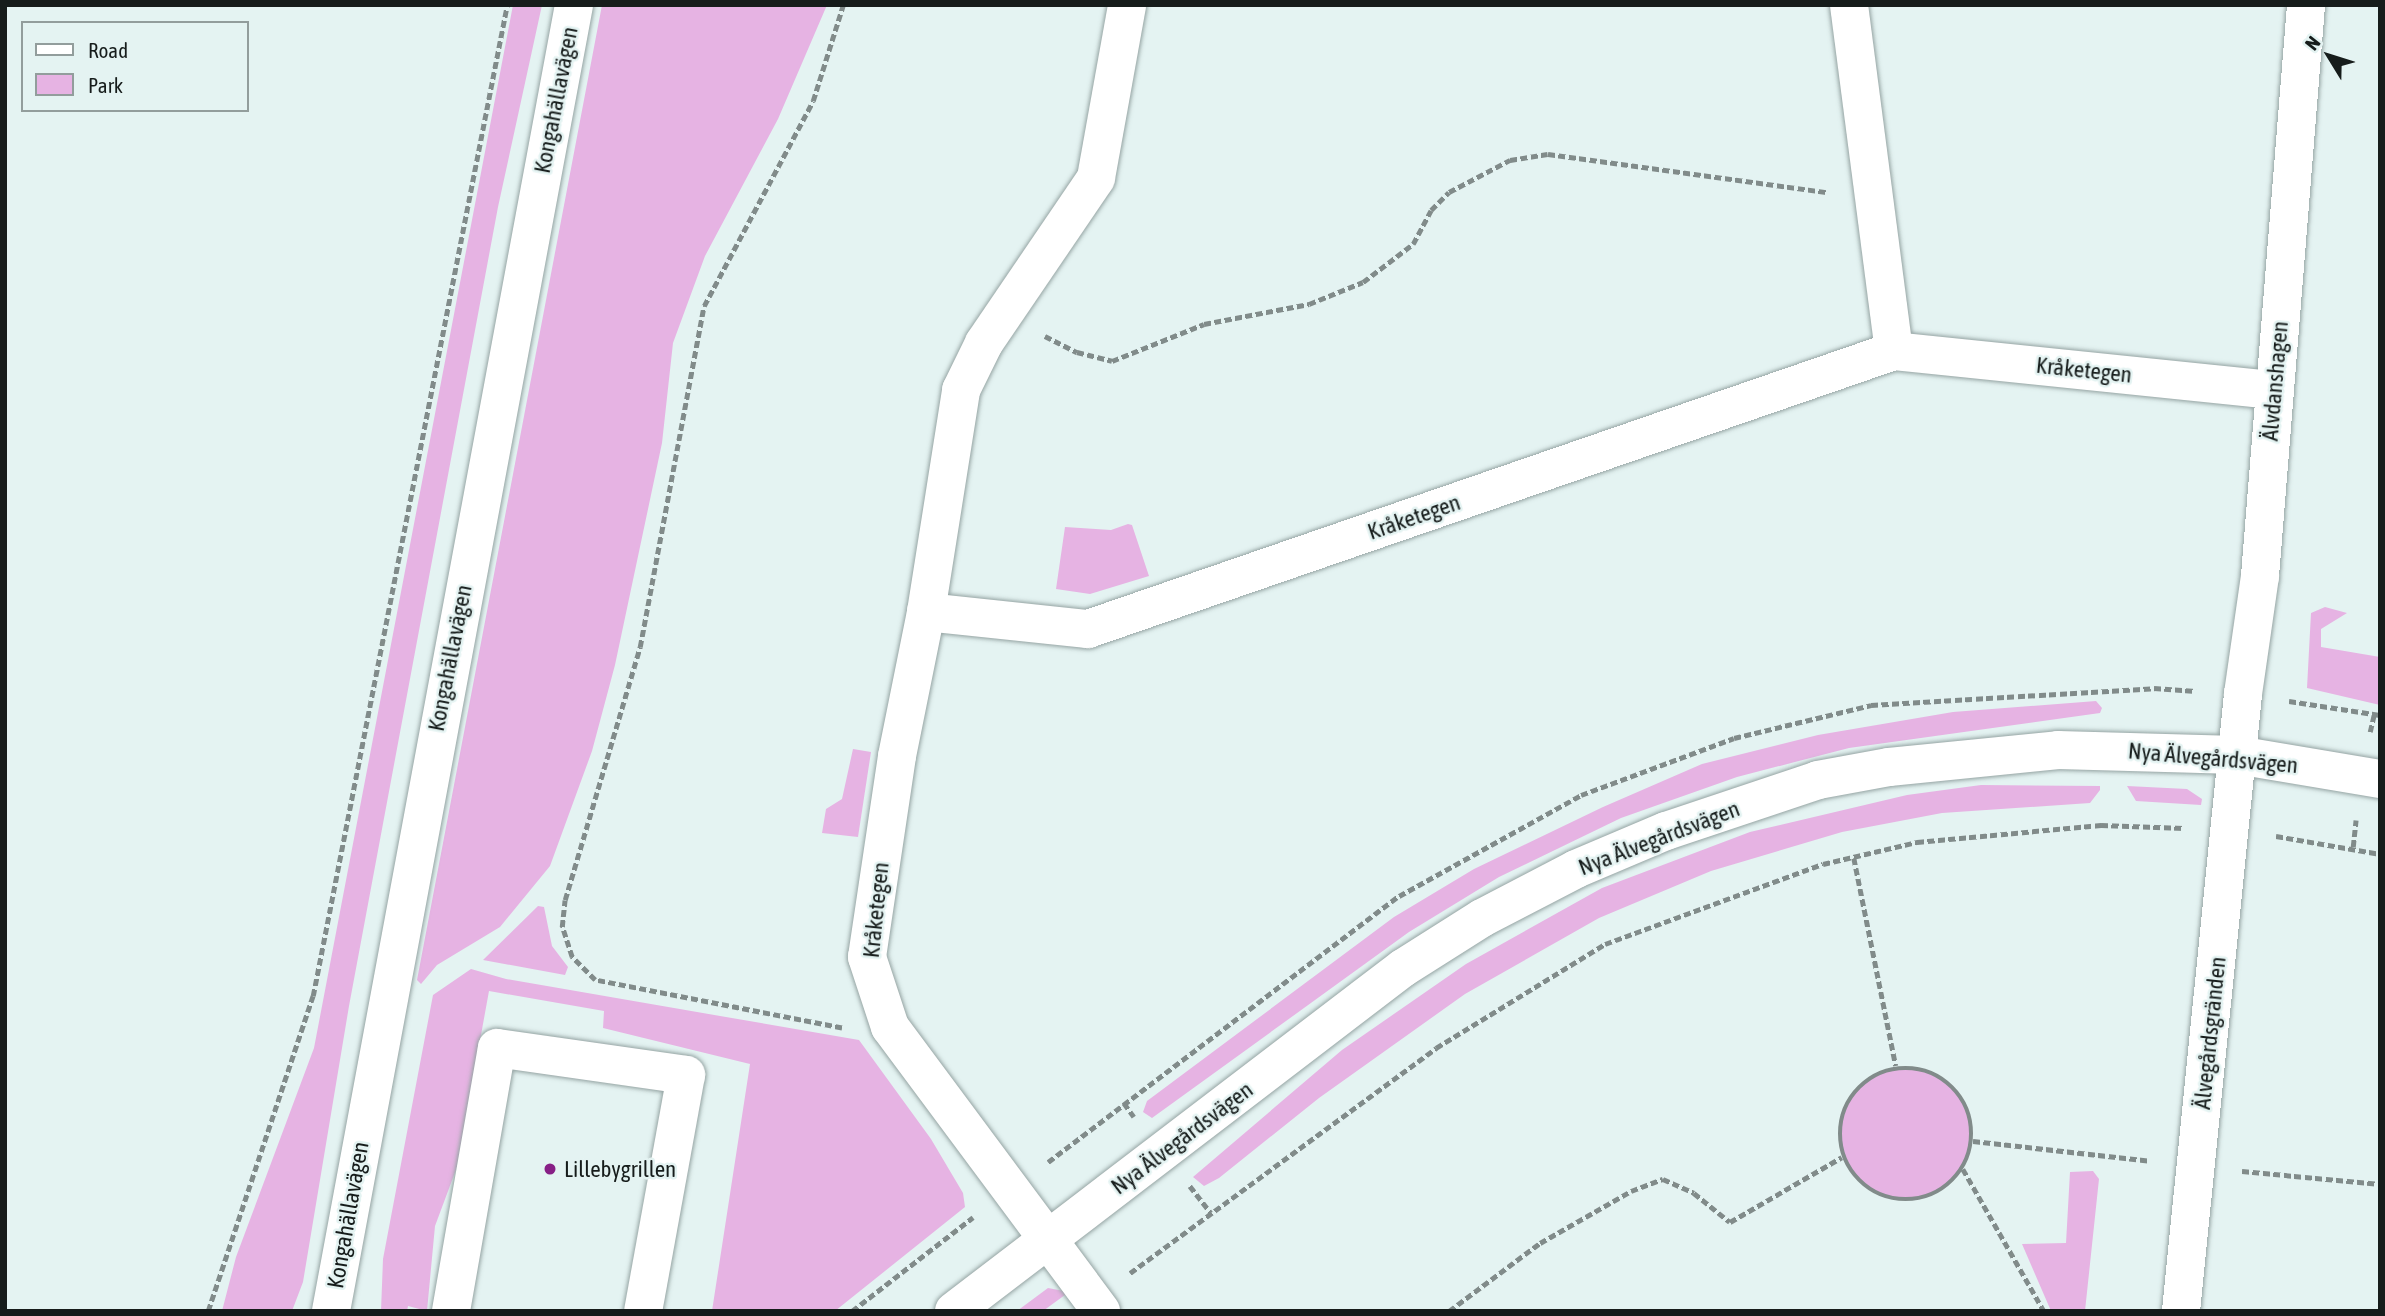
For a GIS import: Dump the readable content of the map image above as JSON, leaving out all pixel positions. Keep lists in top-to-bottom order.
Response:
{
  "streets": {
    "street": [
      "Kongahällavägen",
      "Kråketegen",
      "Älvdanshagen",
      "Nya Älvegårdsvägen",
      "Älvegårdsgränden"
    ]
  },
  "crossings": [
    ["Kråketegen", "Älvdanshagen"],
    ["Kråketegen", "Nya Älvegårdsvägen"],
    ["Älvdanshagen", "Nya Älvegårdsvägen"],
    ["Älvdanshagen", "Älvegårdsgränden"],
    ["Nya Älvegårdsvägen", "Älvegårdsgränden"]
  ],
  "places": ["Lillebygrillen"],
  "legend": ["Road", "Park"],
  "north": "top left"
}
